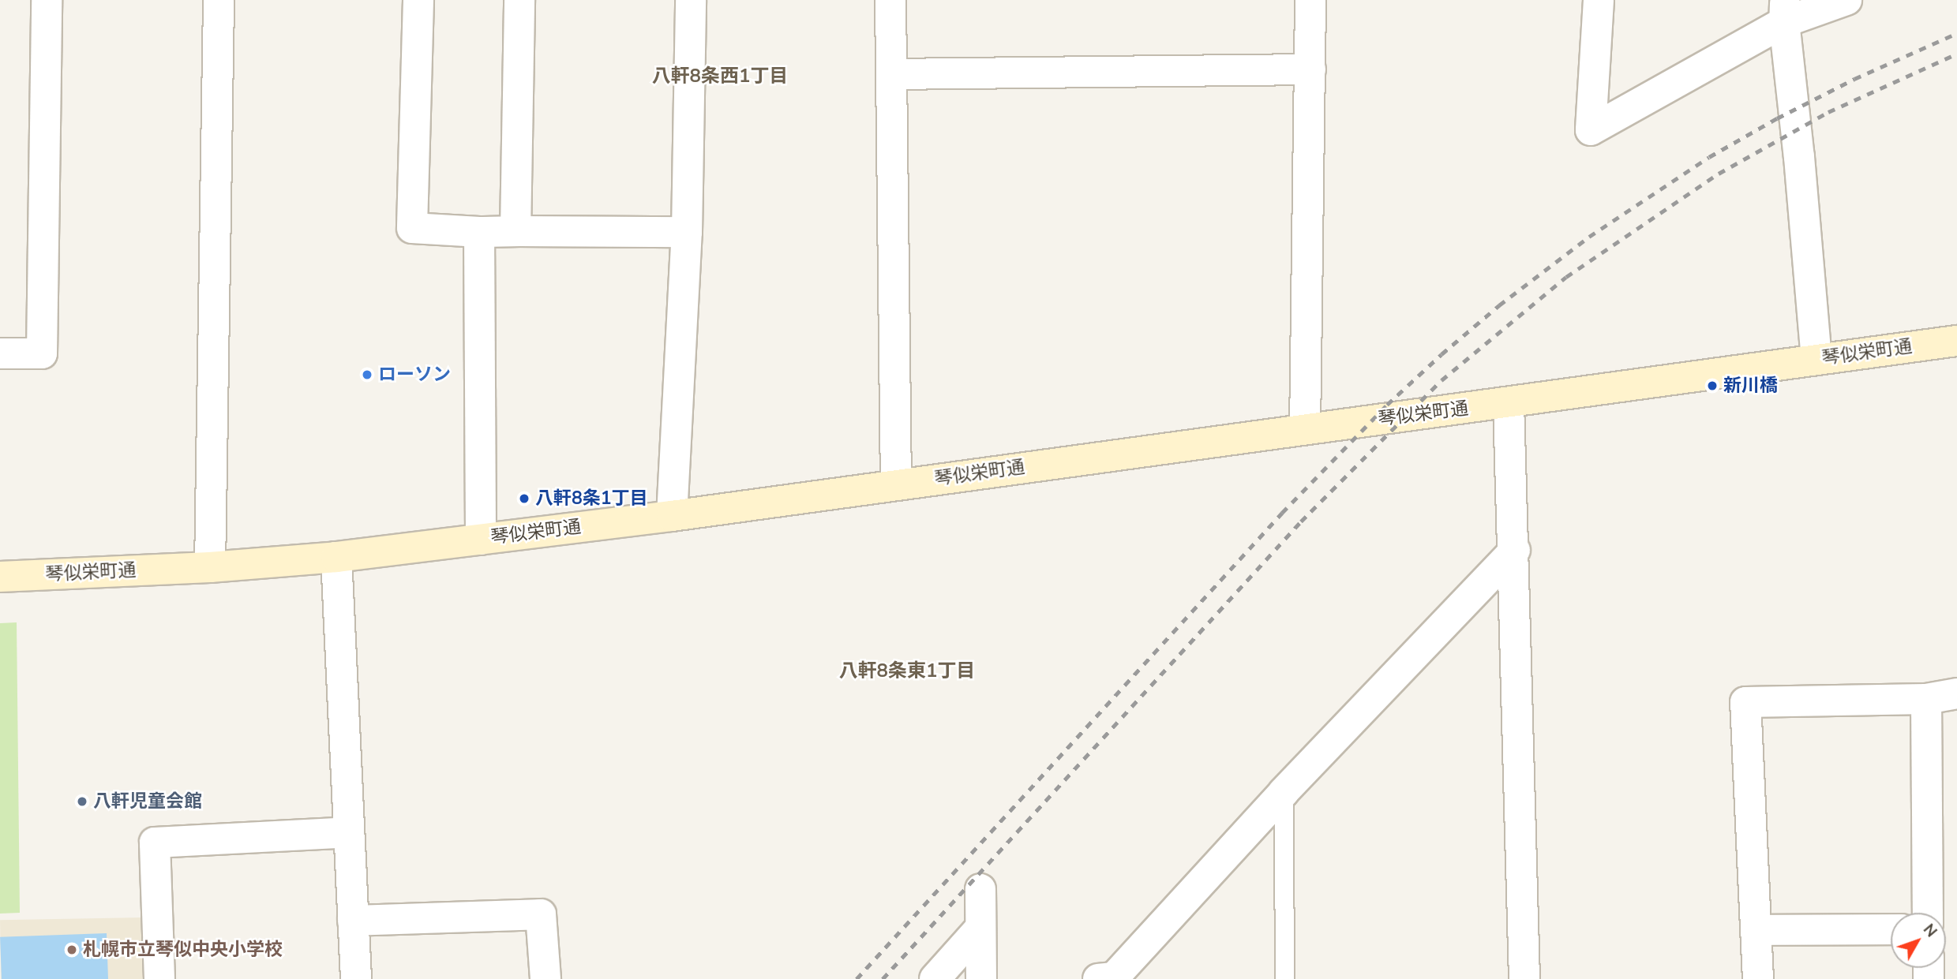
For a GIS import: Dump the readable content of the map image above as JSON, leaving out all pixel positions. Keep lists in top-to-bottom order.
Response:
{
  "streets": {
    "main road": ["琴似栄町通"]
  },
  "districts": ["八軒8条西1丁目", "八軒8条東1丁目"],
  "places": [
    "ローソン",
    "新川橋",
    "八軒8条1丁目",
    "八軒児童会館",
    "札幌市立琴似中央小学校"
  ],
  "north": "top right"
}
